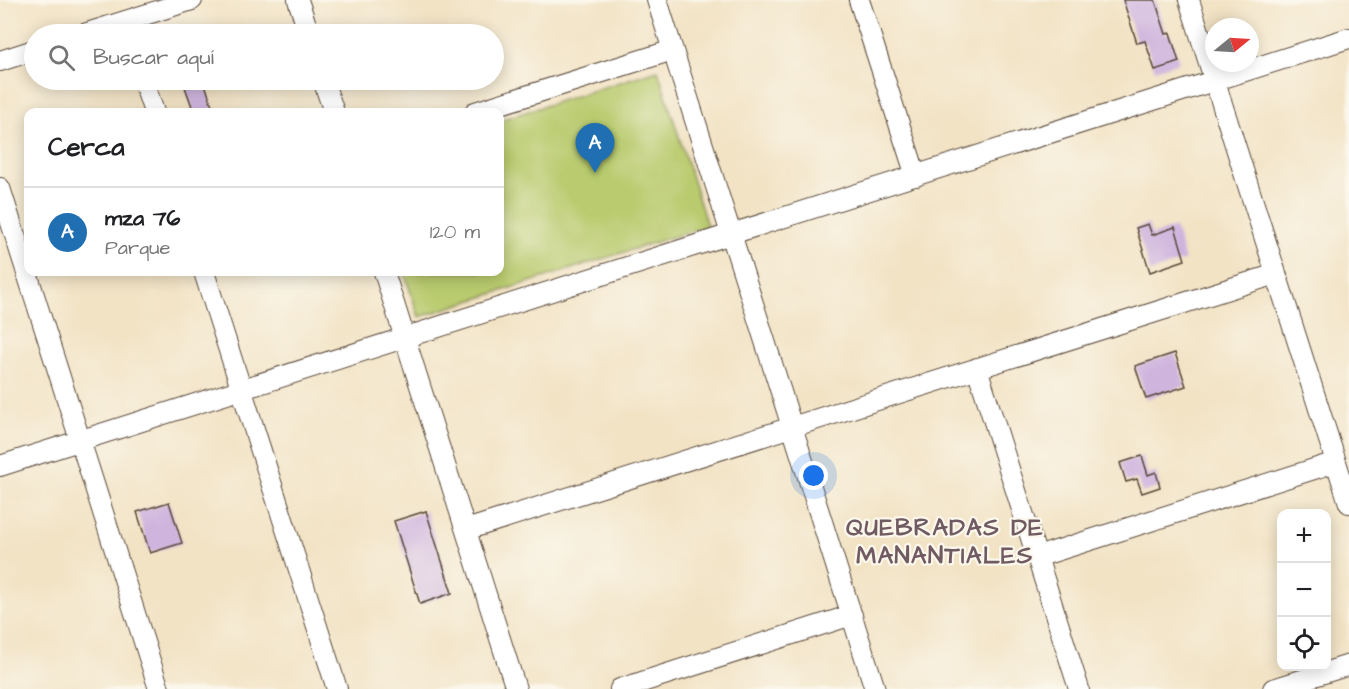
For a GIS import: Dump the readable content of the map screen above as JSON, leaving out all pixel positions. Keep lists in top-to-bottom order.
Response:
{
  "districts": ["QUEBRADAS DE MANANTIALES"],
  "north": "right",
  "page": {
    "search": "Buscar aquí",
    "heading": "Cerca",
    "pins": "A",
    "list": [
      {
        "mark": "A",
        "name": "mza 76",
        "note": "Parque",
        "value": "120 m"
      }
    ],
    "map_buttons": ["+", "−"]
  }
}
